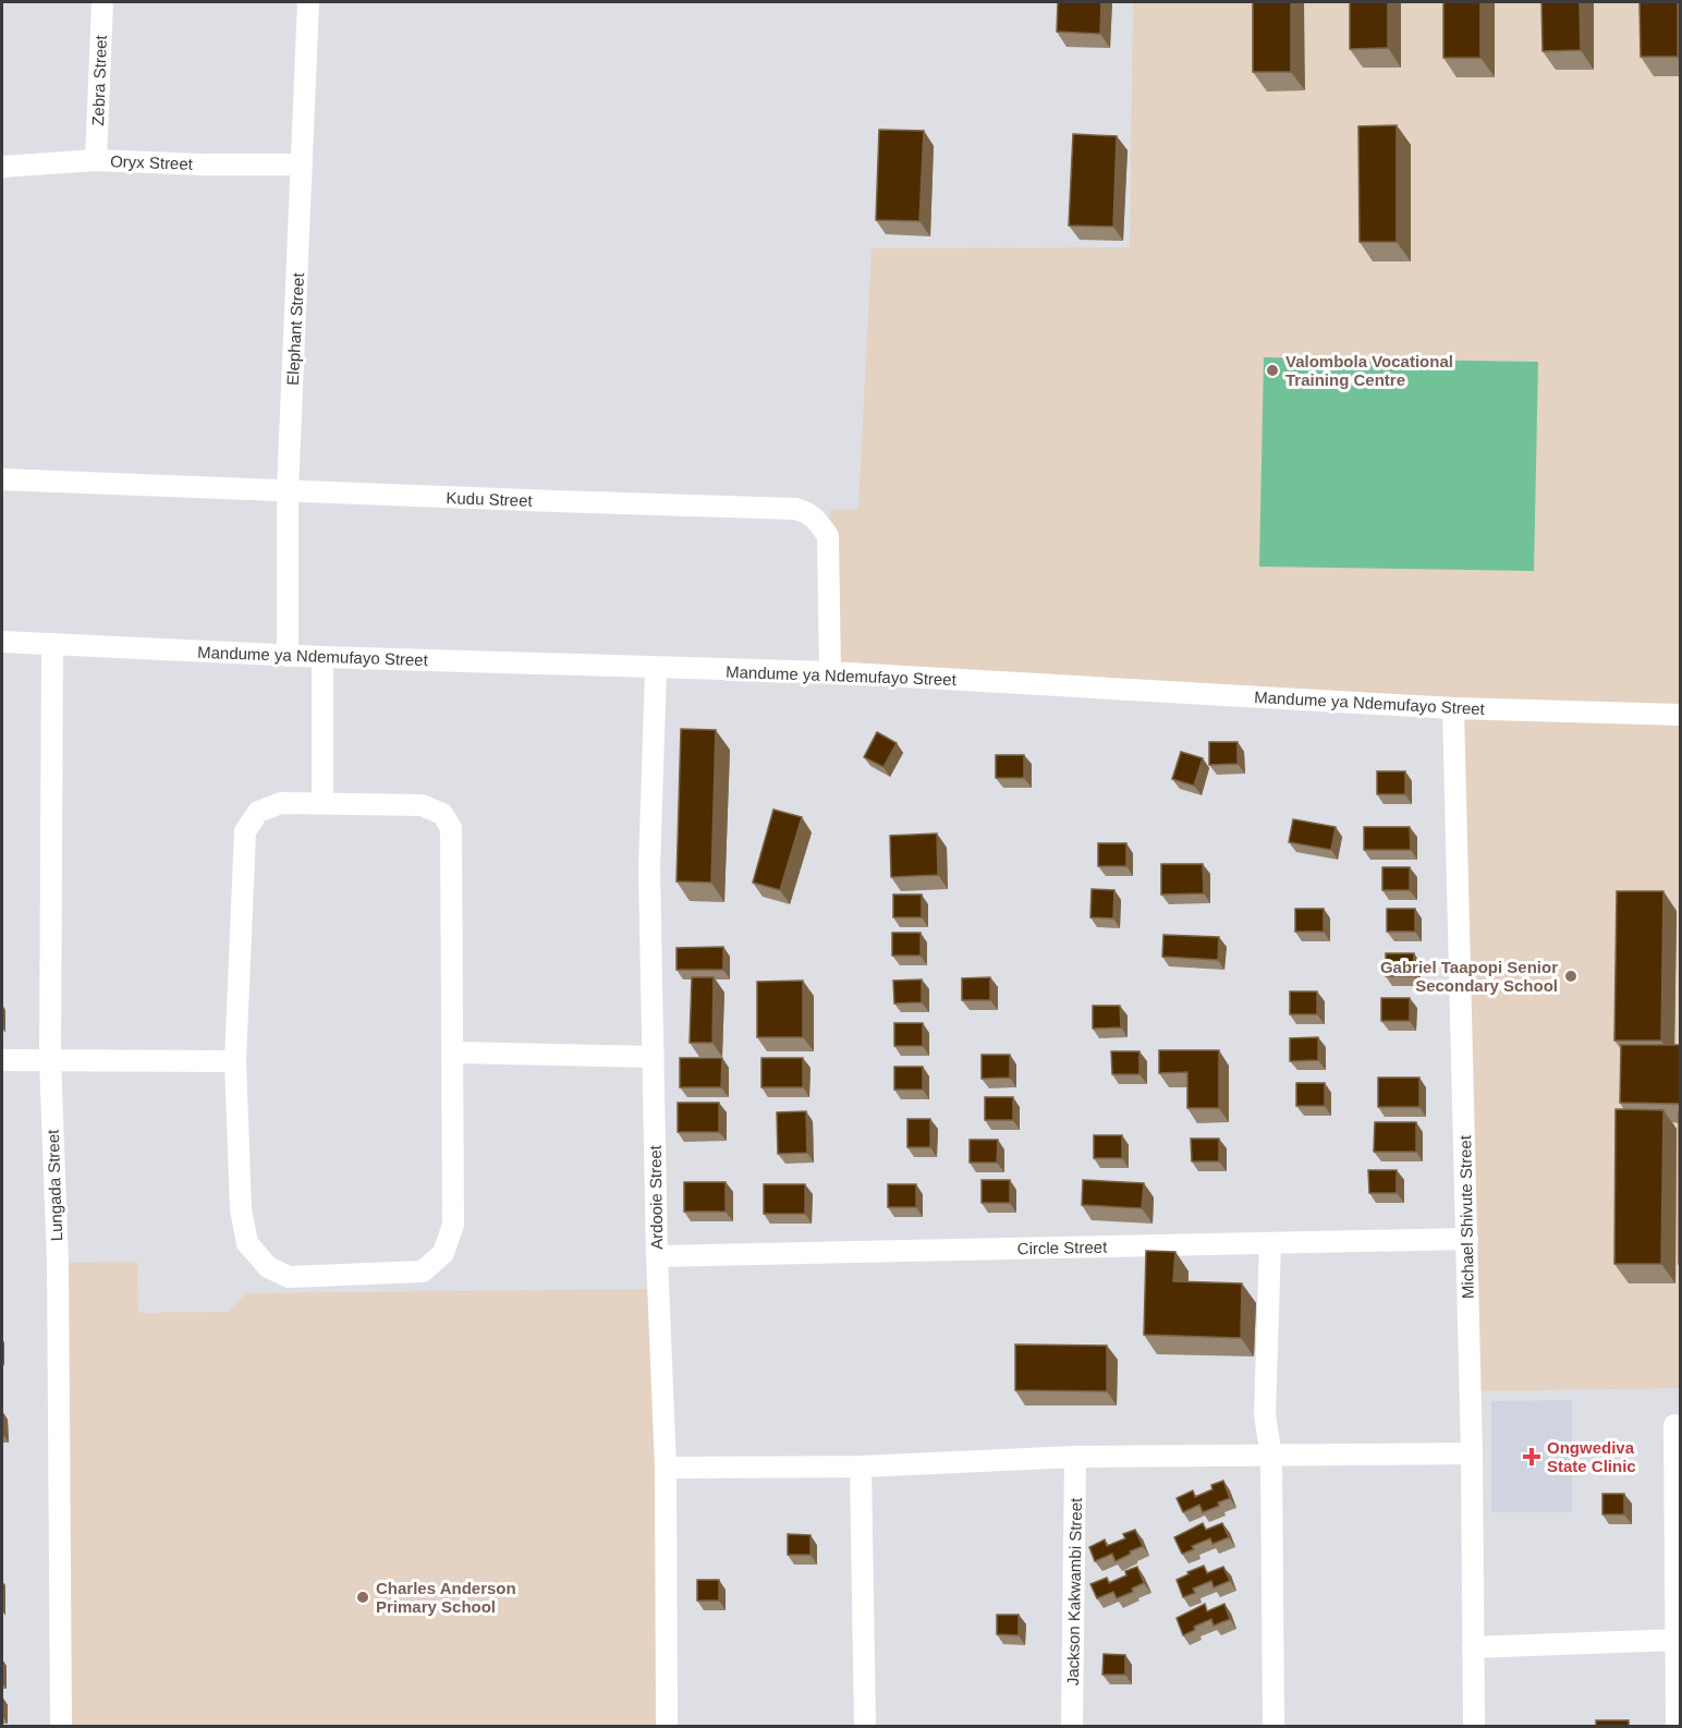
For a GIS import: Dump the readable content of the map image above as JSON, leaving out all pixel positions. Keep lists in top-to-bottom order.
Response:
{
  "streets": {
    "street": [
      "Zebra Street",
      "Oryx Street",
      "Elephant Street",
      "Kudu Street",
      "Mandume ya Ndemufayo Street",
      "Lungada Street",
      "Ardooie Street",
      "Michael Shivute Street",
      "Circle Street",
      "Jackson Kakwambi Street"
    ]
  },
  "crossings": [
    ["Zebra Street", "Oryx Street"],
    ["Oryx Street", "Elephant Street"],
    ["Elephant Street", "Kudu Street"],
    ["Elephant Street", "Mandume ya Ndemufayo Street"],
    ["Kudu Street", "Mandume ya Ndemufayo Street"],
    ["Mandume ya Ndemufayo Street", "Lungada Street"],
    ["Mandume ya Ndemufayo Street", "Ardooie Street"],
    ["Mandume ya Ndemufayo Street", "Michael Shivute Street"],
    ["Ardooie Street", "Circle Street"],
    ["Michael Shivute Street", "Circle Street"]
  ],
  "places": {
    "other": ["Valombola Vocational Training Centre", "Gabriel Taapopi Senior Secondary School", "Charles Anderson Primary School"],
    "health": ["Ongwediva State Clinic"]
  }
}
